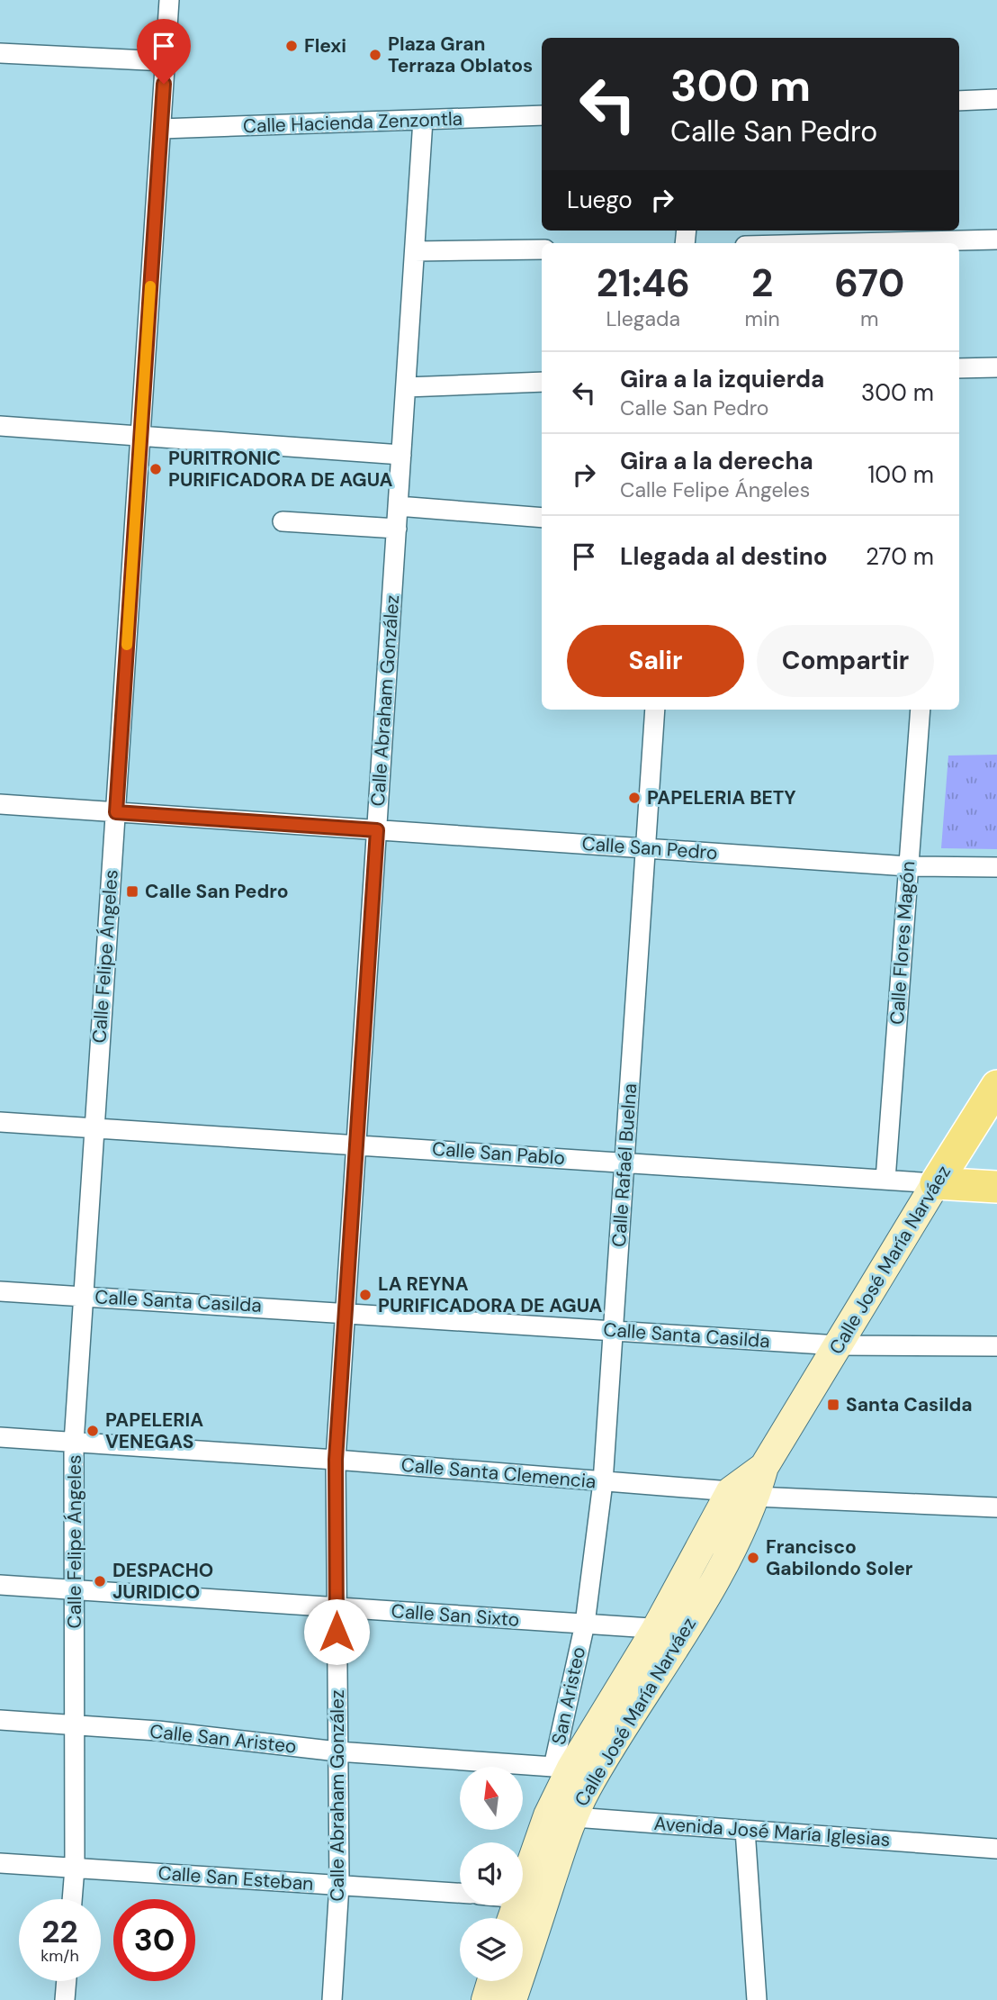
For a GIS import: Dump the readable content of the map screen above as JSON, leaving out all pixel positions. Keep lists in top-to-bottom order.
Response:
{
  "streets": {
    "main road": ["Calle San Pablo", "Calle José María Narváez"],
    "street": [
      "Calle Hacienda Zenzontla",
      "Calle Abraham González",
      "Calle San Pedro",
      "Calle Flores Magón",
      "Calle Felipe Ángeles",
      "Calle Rafaél Buelna",
      "Calle Santa Casilda",
      "Calle Santa Clemencia",
      "Calle San Sixto",
      "San Aristeo",
      "Calle San Aristeo",
      "Avenida José María Iglesias",
      "Calle San Esteban"
    ]
  },
  "crossings": [
    ["Calle Hacienda Zenzontla", "Calle Abraham González"],
    ["Calle Hacienda Zenzontla", "Calle Felipe Ángeles"],
    ["Calle Abraham González", "Calle San Pedro"],
    ["Calle Abraham González", "Calle San Pablo"],
    ["Calle Abraham González", "Calle Santa Casilda"],
    ["Calle Abraham González", "Calle Santa Clemencia"],
    ["Calle Abraham González", "Calle San Sixto"],
    ["Calle Abraham González", "Calle San Aristeo"],
    ["Calle Abraham González", "Calle San Esteban"],
    ["Calle San Pedro", "Calle Flores Magón"],
    ["Calle San Pedro", "Calle Felipe Ángeles"],
    ["Calle San Pedro", "Calle Rafaél Buelna"],
    ["Calle Flores Magón", "Calle San Pablo"],
    ["Calle Felipe Ángeles", "Calle San Pablo"],
    ["Calle Felipe Ángeles", "Calle Santa Casilda"],
    ["Calle Felipe Ángeles", "Calle Santa Clemencia"],
    ["Calle Felipe Ángeles", "Calle San Sixto"],
    ["Calle Felipe Ángeles", "Calle San Aristeo"],
    ["Calle Felipe Ángeles", "Calle San Esteban"],
    ["Calle San Pablo", "Calle Rafaél Buelna"],
    ["Calle San Pablo", "Calle José María Narváez"],
    ["Calle Rafaél Buelna", "Calle Santa Casilda"],
    ["Calle Rafaél Buelna", "Calle Santa Clemencia"],
    ["Calle Rafaél Buelna", "Calle San Sixto"],
    ["Calle Rafaél Buelna", "San Aristeo"],
    ["Calle José María Narváez", "Calle Santa Casilda"],
    ["Calle José María Narváez", "Calle Santa Clemencia"],
    ["Calle José María Narváez", "Calle San Sixto"],
    ["Calle José María Narváez", "San Aristeo"],
    ["Calle José María Narváez", "Calle San Aristeo"],
    ["Calle José María Narváez", "Avenida José María Iglesias"],
    ["Calle San Sixto", "San Aristeo"],
    ["San Aristeo", "Calle San Aristeo"]
  ],
  "places": {
    "other": [
      "Flexi",
      "Plaza Gran Terraza Oblatos",
      "PURITRONIC PURIFICADORA DE AGUA",
      "PAPELERIA BETY",
      "LA REYNA PURIFICADORA DE AGUA",
      "PAPELERIA VENEGAS",
      "Francisco Gabilondo Soler",
      "DESPACHO JURIDICO"
    ],
    "transit": ["Calle San Pedro", "Santa Casilda"]
  },
  "north": "top",
  "page": {
    "turn": ["300 m", "Calle San Pedro"],
    "then": "Luego",
    "eta": [
      "21:46",
      "Llegada",
      "2",
      "min",
      "670",
      "m"
    ],
    "list": [
      {
        "name": "Gira a la izquierda",
        "note": "Calle San Pedro",
        "value": "300 m"
      },
      {
        "name": "Gira a la derecha",
        "note": "Calle Felipe Ángeles",
        "value": "100 m"
      },
      {
        "name": "Llegada al destino",
        "value": "270 m"
      }
    ],
    "buttons": ["Salir", "Compartir"],
    "speed": "22 km/h",
    "limit": "30"
  }
}
